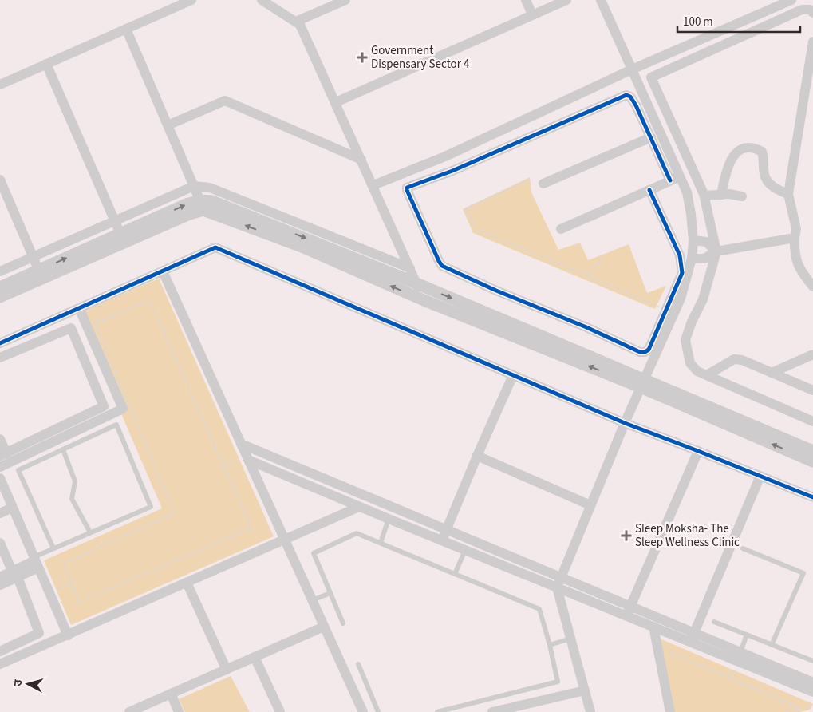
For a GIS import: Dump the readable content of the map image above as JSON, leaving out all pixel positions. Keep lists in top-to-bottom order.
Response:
{
  "places": {
    "health": ["Government Dispensary Sector 4", "Sleep Moksha- The Sleep Wellness Clinic"]
  },
  "scale_bar": "100 m",
  "north": "left"
}
